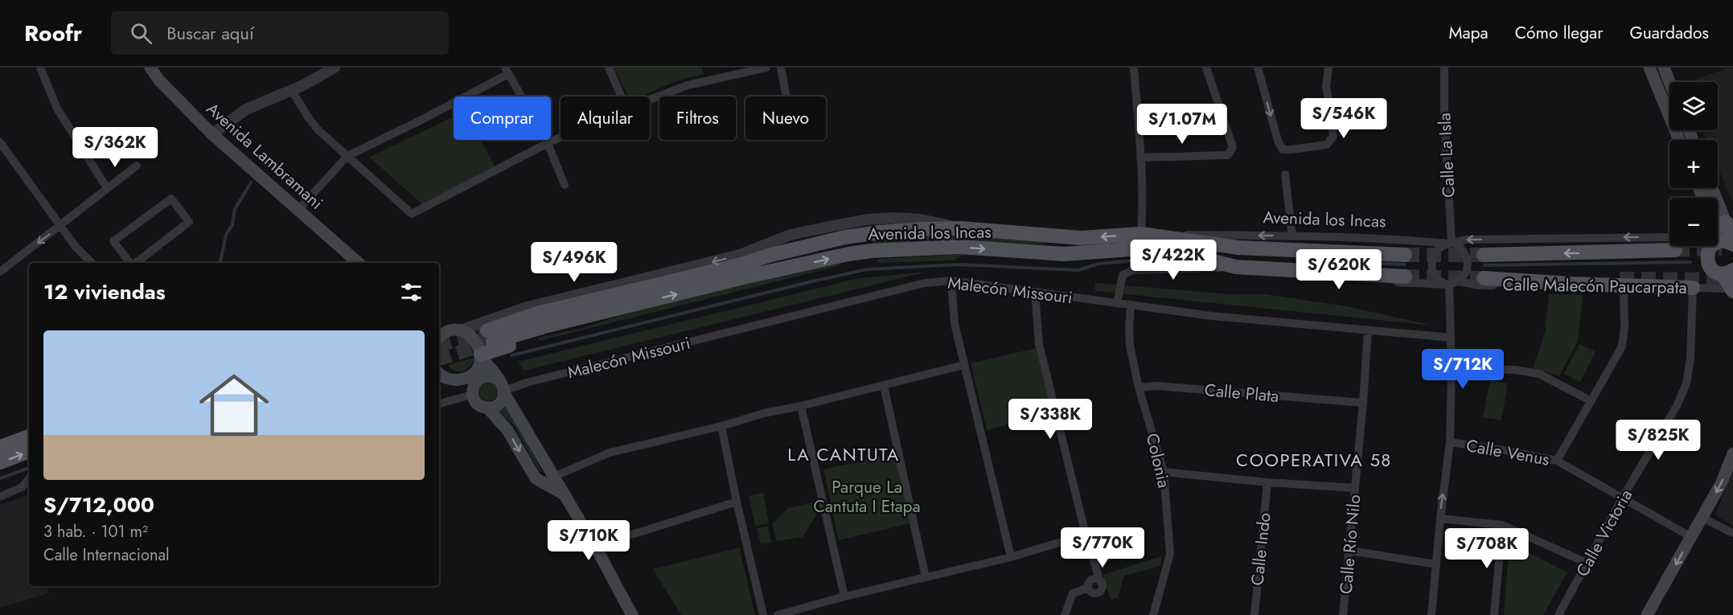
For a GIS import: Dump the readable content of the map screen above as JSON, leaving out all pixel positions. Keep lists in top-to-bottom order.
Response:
{
  "streets": {
    "main road": ["Avenida Lambramani", "Avenida los Incas"],
    "street": [
      "Calle La Isla",
      "Calle Malecón Paucarpata",
      "Malecón Missouri",
      "Calle Plata",
      "Calle Venus",
      "Colonia",
      "Calle Victoria",
      "Calle Río Nilo",
      "Calle Indo"
    ]
  },
  "crossings": [
    ["Calle La Isla", "Avenida los Incas"],
    ["Calle La Isla", "Calle Malecón Paucarpata"],
    ["Avenida los Incas", "Calle Malecón Paucarpata"],
    ["Calle Malecón Paucarpata", "Calle Victoria"],
    ["Malecón Missouri", "Colonia"],
    ["Malecón Missouri", "Calle Río Nilo"],
    ["Calle Plata", "Colonia"],
    ["Calle Plata", "Calle Río Nilo"],
    ["Calle Venus", "Calle Victoria"]
  ],
  "districts": ["LA CANTUTA", "COOPERATIVA 58"],
  "parks": ["Parque La Cantuta I Etapa"],
  "page": {
    "header": "Roofr",
    "search": "Buscar aquí",
    "nav": ["Mapa", "Cómo llegar", "Guardados"],
    "map_buttons": ["+", "−"],
    "chip": [
      "Comprar",
      "Alquilar",
      "Filtros",
      "Nuevo"
    ],
    "price": [
      "S/546K",
      "S/1.07M",
      "S/362K",
      "S/422K",
      "S/496K",
      "S/620K",
      "S/712K",
      "S/338K",
      "S/825K",
      "S/710K",
      "S/770K",
      "S/708K"
    ],
    "heading": "12 viviendas",
    "list": [
      {
        "name": "S/712,000",
        "note": "3 hab. · 101 m² · Calle Internacional"
      }
    ]
  }
}
